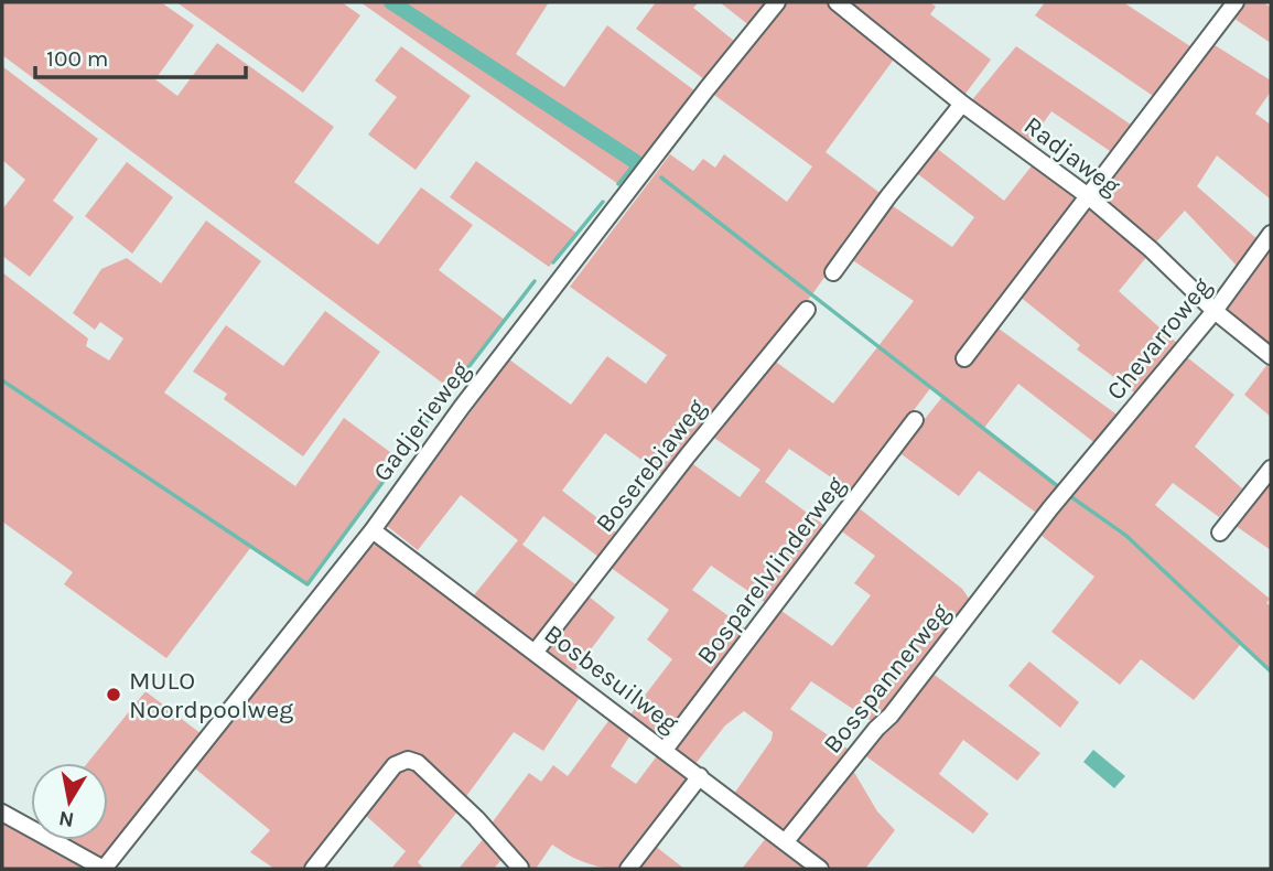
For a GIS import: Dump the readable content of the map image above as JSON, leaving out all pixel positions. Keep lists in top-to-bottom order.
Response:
{
  "streets": {
    "street": [
      "Radjaweg",
      "Chevarroweg",
      "Gadjerieweg",
      "Boserebiaweg",
      "Bosparelvlinderweg",
      "Bosbesuilweg",
      "Bosspannerweg"
    ]
  },
  "crossings": [
    ["Radjaweg", "Chevarroweg"],
    ["Chevarroweg", "Bosspannerweg"],
    ["Gadjerieweg", "Bosbesuilweg"],
    ["Boserebiaweg", "Bosbesuilweg"],
    ["Bosparelvlinderweg", "Bosbesuilweg"],
    ["Bosbesuilweg", "Bosspannerweg"]
  ],
  "places": ["MULO Noordpoolweg"],
  "scale_bar": "100 m",
  "north": "bottom"
}
